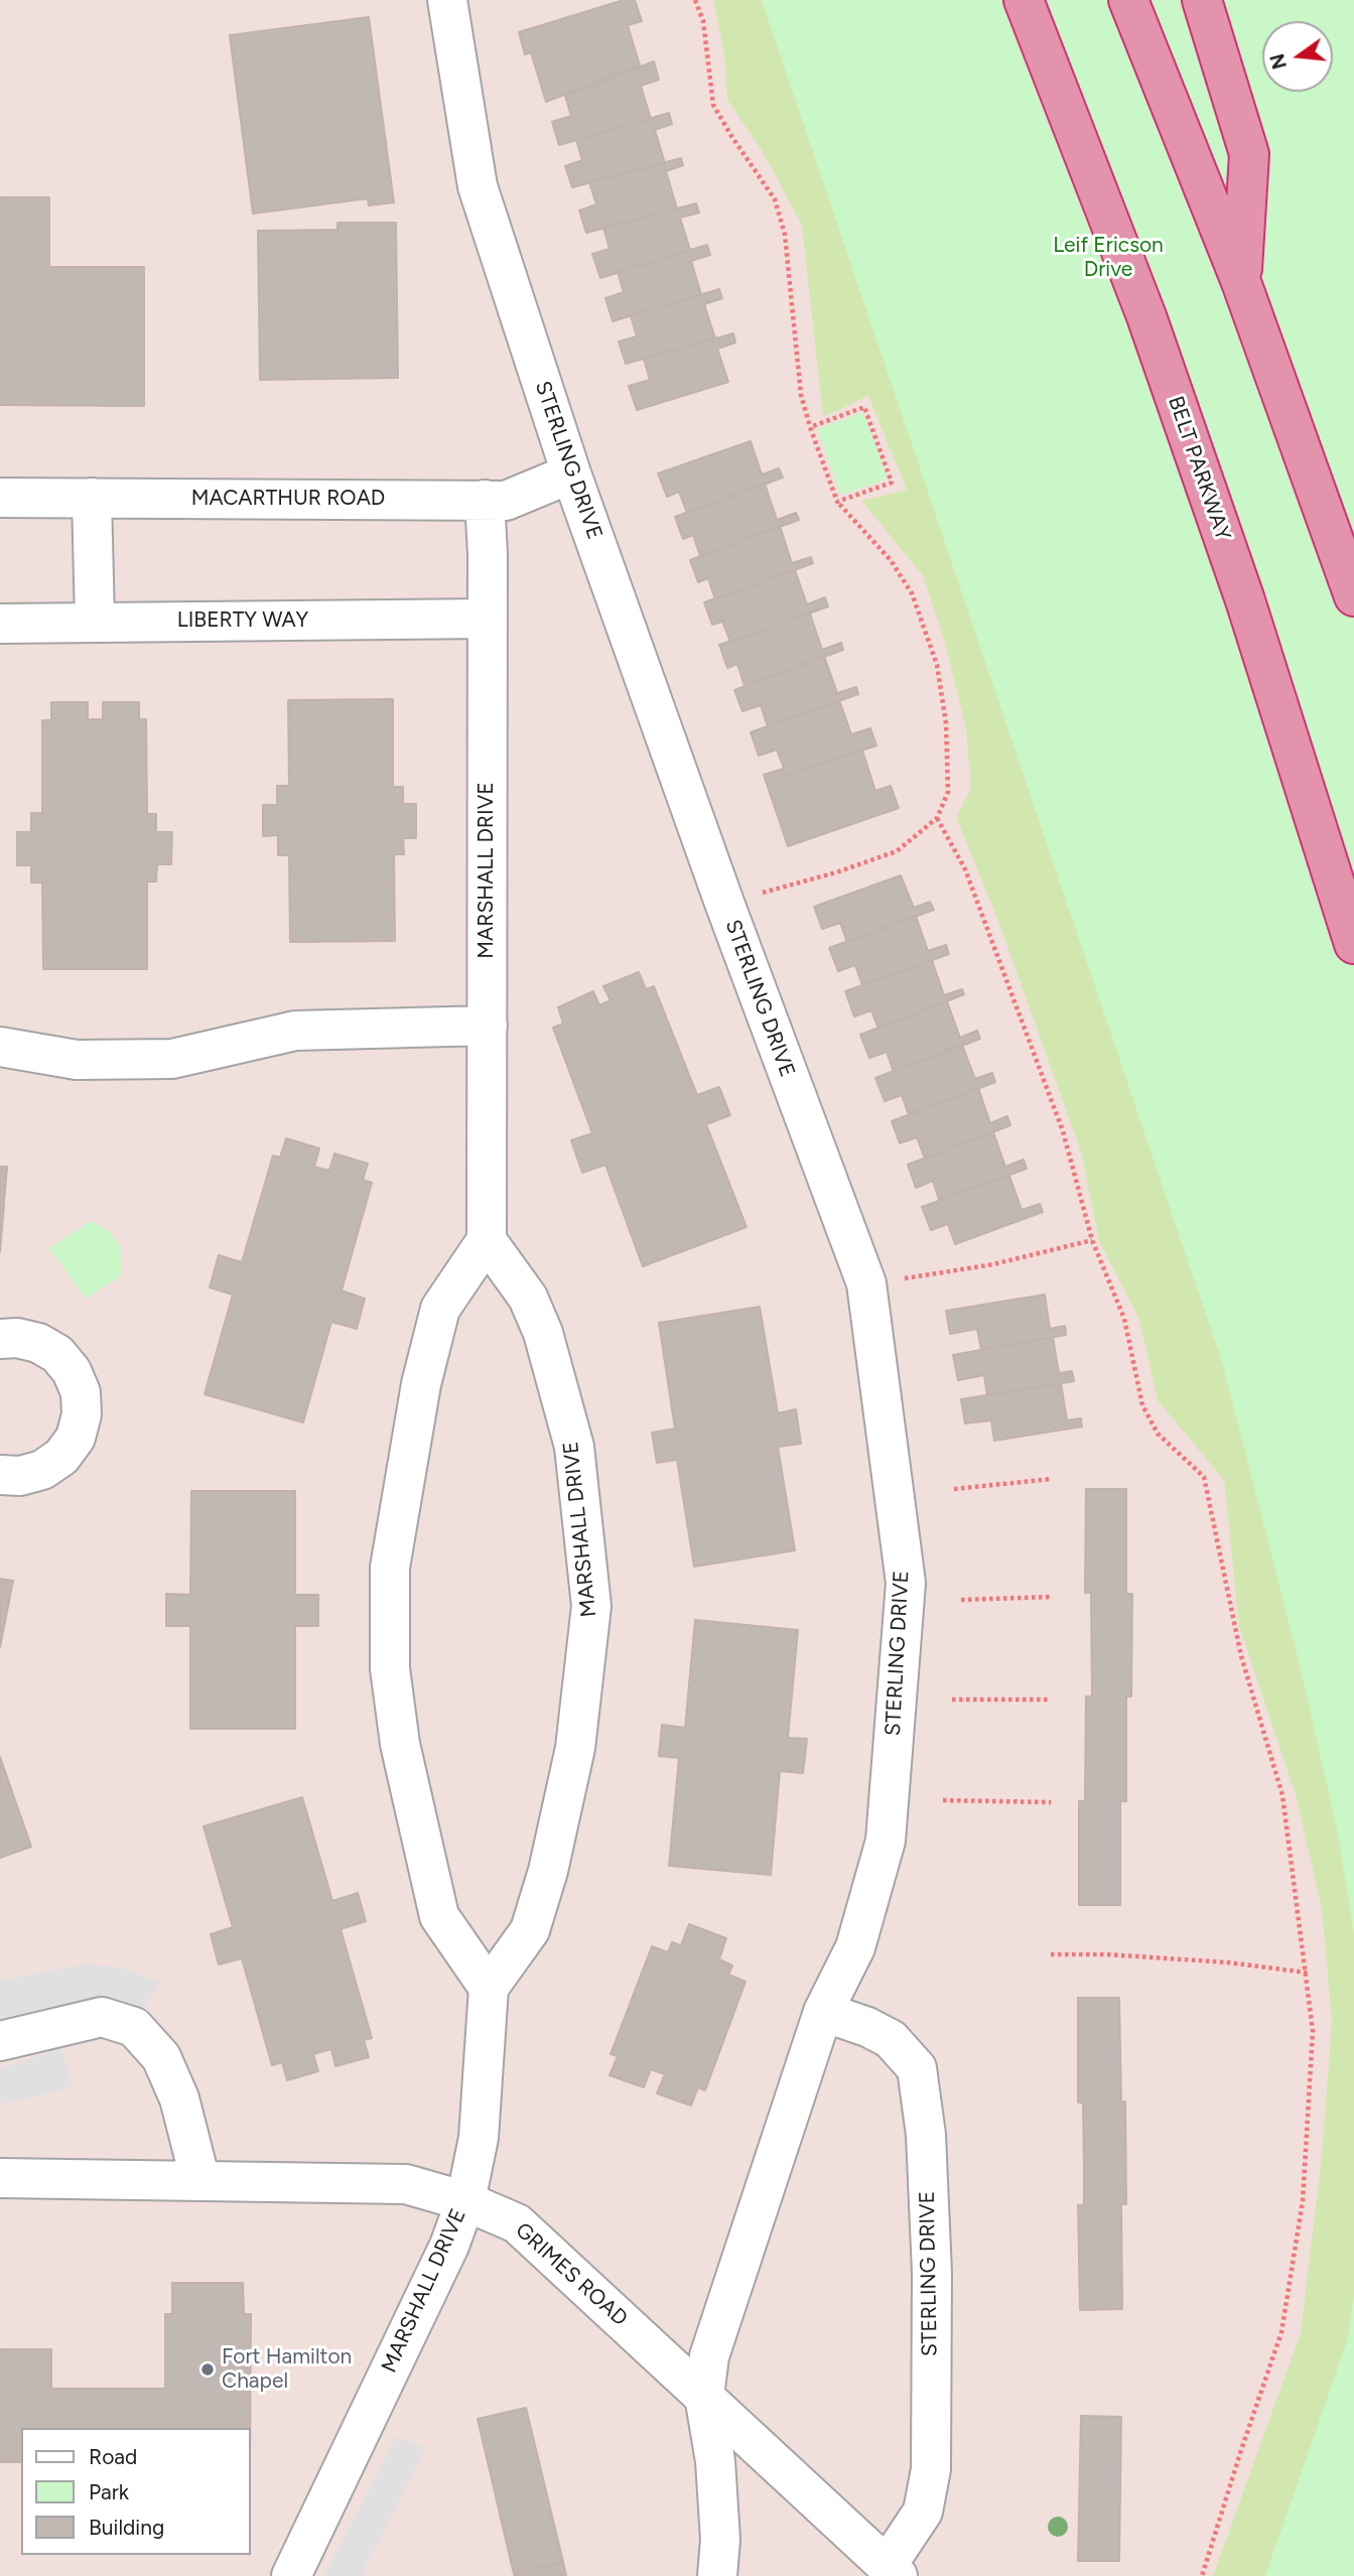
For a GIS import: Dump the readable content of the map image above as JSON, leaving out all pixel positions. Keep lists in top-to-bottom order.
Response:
{
  "streets": {
    "highway": ["BELT PARKWAY"],
    "street": [
      "STERLING DRIVE",
      "MACARTHUR ROAD",
      "LIBERTY WAY",
      "MARSHALL DRIVE",
      "GRIMES ROAD"
    ]
  },
  "crossings": [
    ["STERLING DRIVE", "MACARTHUR ROAD"],
    ["STERLING DRIVE", "GRIMES ROAD"],
    ["MACARTHUR ROAD", "MARSHALL DRIVE"],
    ["LIBERTY WAY", "MARSHALL DRIVE"],
    ["MARSHALL DRIVE", "GRIMES ROAD"]
  ],
  "parks": ["Leif Ericson Drive"],
  "places": ["Fort Hamilton Chapel"],
  "legend": ["Road", "Park", "Building"],
  "north": "left"
}
